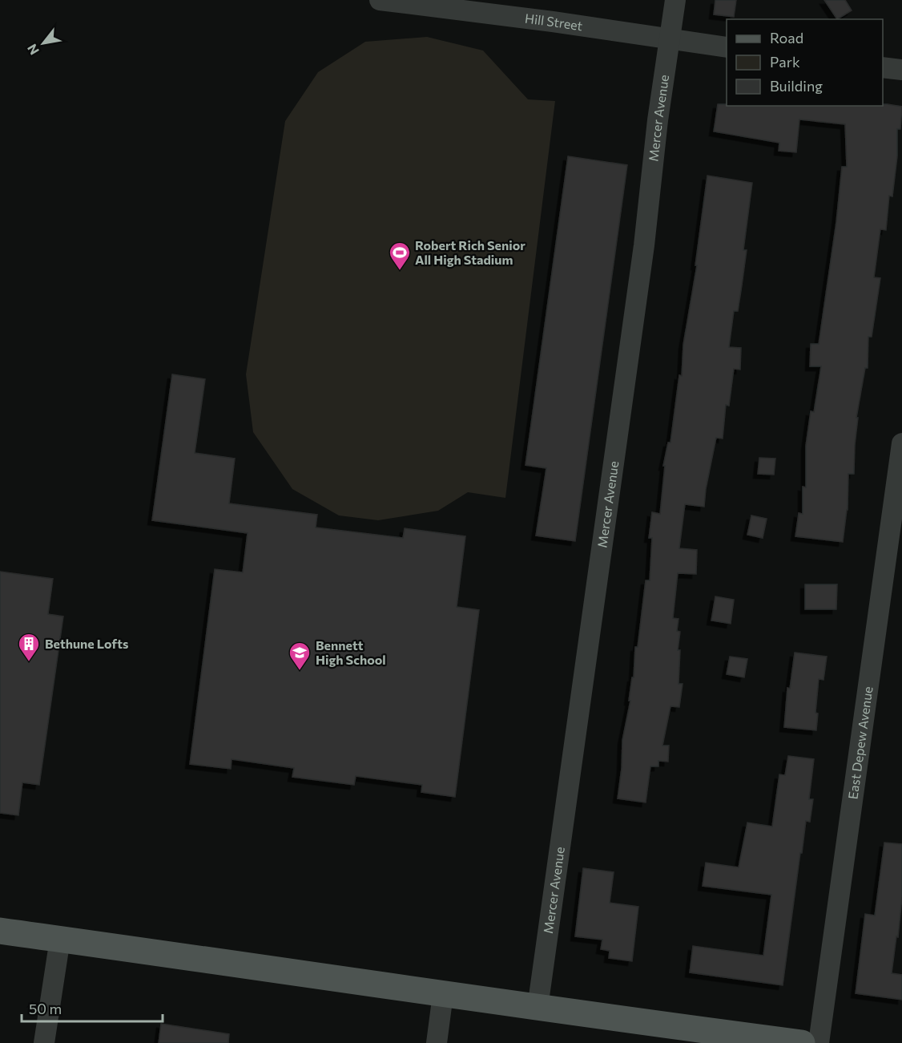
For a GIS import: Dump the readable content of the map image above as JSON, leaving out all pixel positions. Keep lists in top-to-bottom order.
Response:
{
  "streets": {
    "street": ["Hill Street", "Mercer Avenue", "East Depew Avenue"]
  },
  "crossings": [
    ["Hill Street", "Mercer Avenue"]
  ],
  "places": {
    "sports": ["Robert Rich Senior All High Stadium"],
    "building": ["Bethune Lofts"],
    "school or university": ["Bennett High School"]
  },
  "legend": ["Road", "Park", "Building"],
  "scale_bar": "50 m",
  "north": "bottom left"
}
